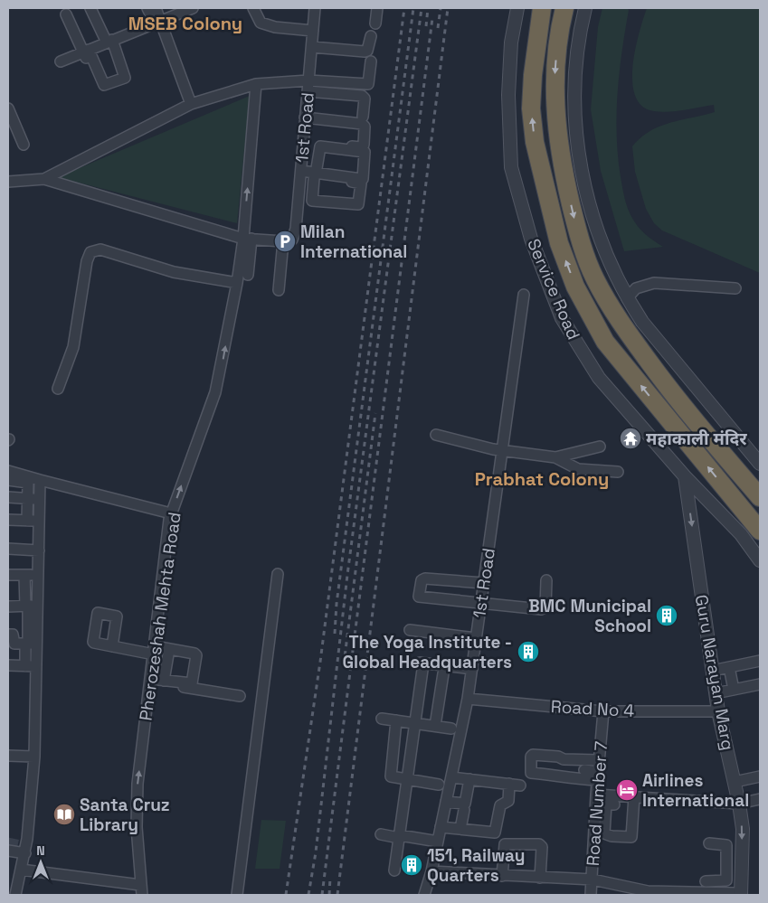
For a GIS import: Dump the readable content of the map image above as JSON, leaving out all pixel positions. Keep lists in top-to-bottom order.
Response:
{
  "streets": {
    "street": [
      "1st Road",
      "Service Road",
      "Pherozeshah Mehta Road",
      "Guru Narayan Marg",
      "Road No 4",
      "Road Number 7"
    ]
  },
  "crossings": [
    ["1st Road", "Road No 4"],
    ["Service Road", "Guru Narayan Marg"],
    ["Guru Narayan Marg", "Road No 4"],
    ["Road No 4", "Road Number 7"]
  ],
  "one_way": ["Pherozeshah Mehta Road", "Guru Narayan Marg"],
  "districts": ["MSEB Colony", "Prabhat Colony"],
  "places": {
    "parking": ["Milan International"],
    "temple": ["महाकाली मंदिर"],
    "building": ["BMC Municipal School", "The Yoga Institute - Global Headquarters", "151, Railway Quarters"],
    "hotel": ["Airlines International"],
    "library": ["Santa Cruz Library"]
  },
  "north": "top"
}
